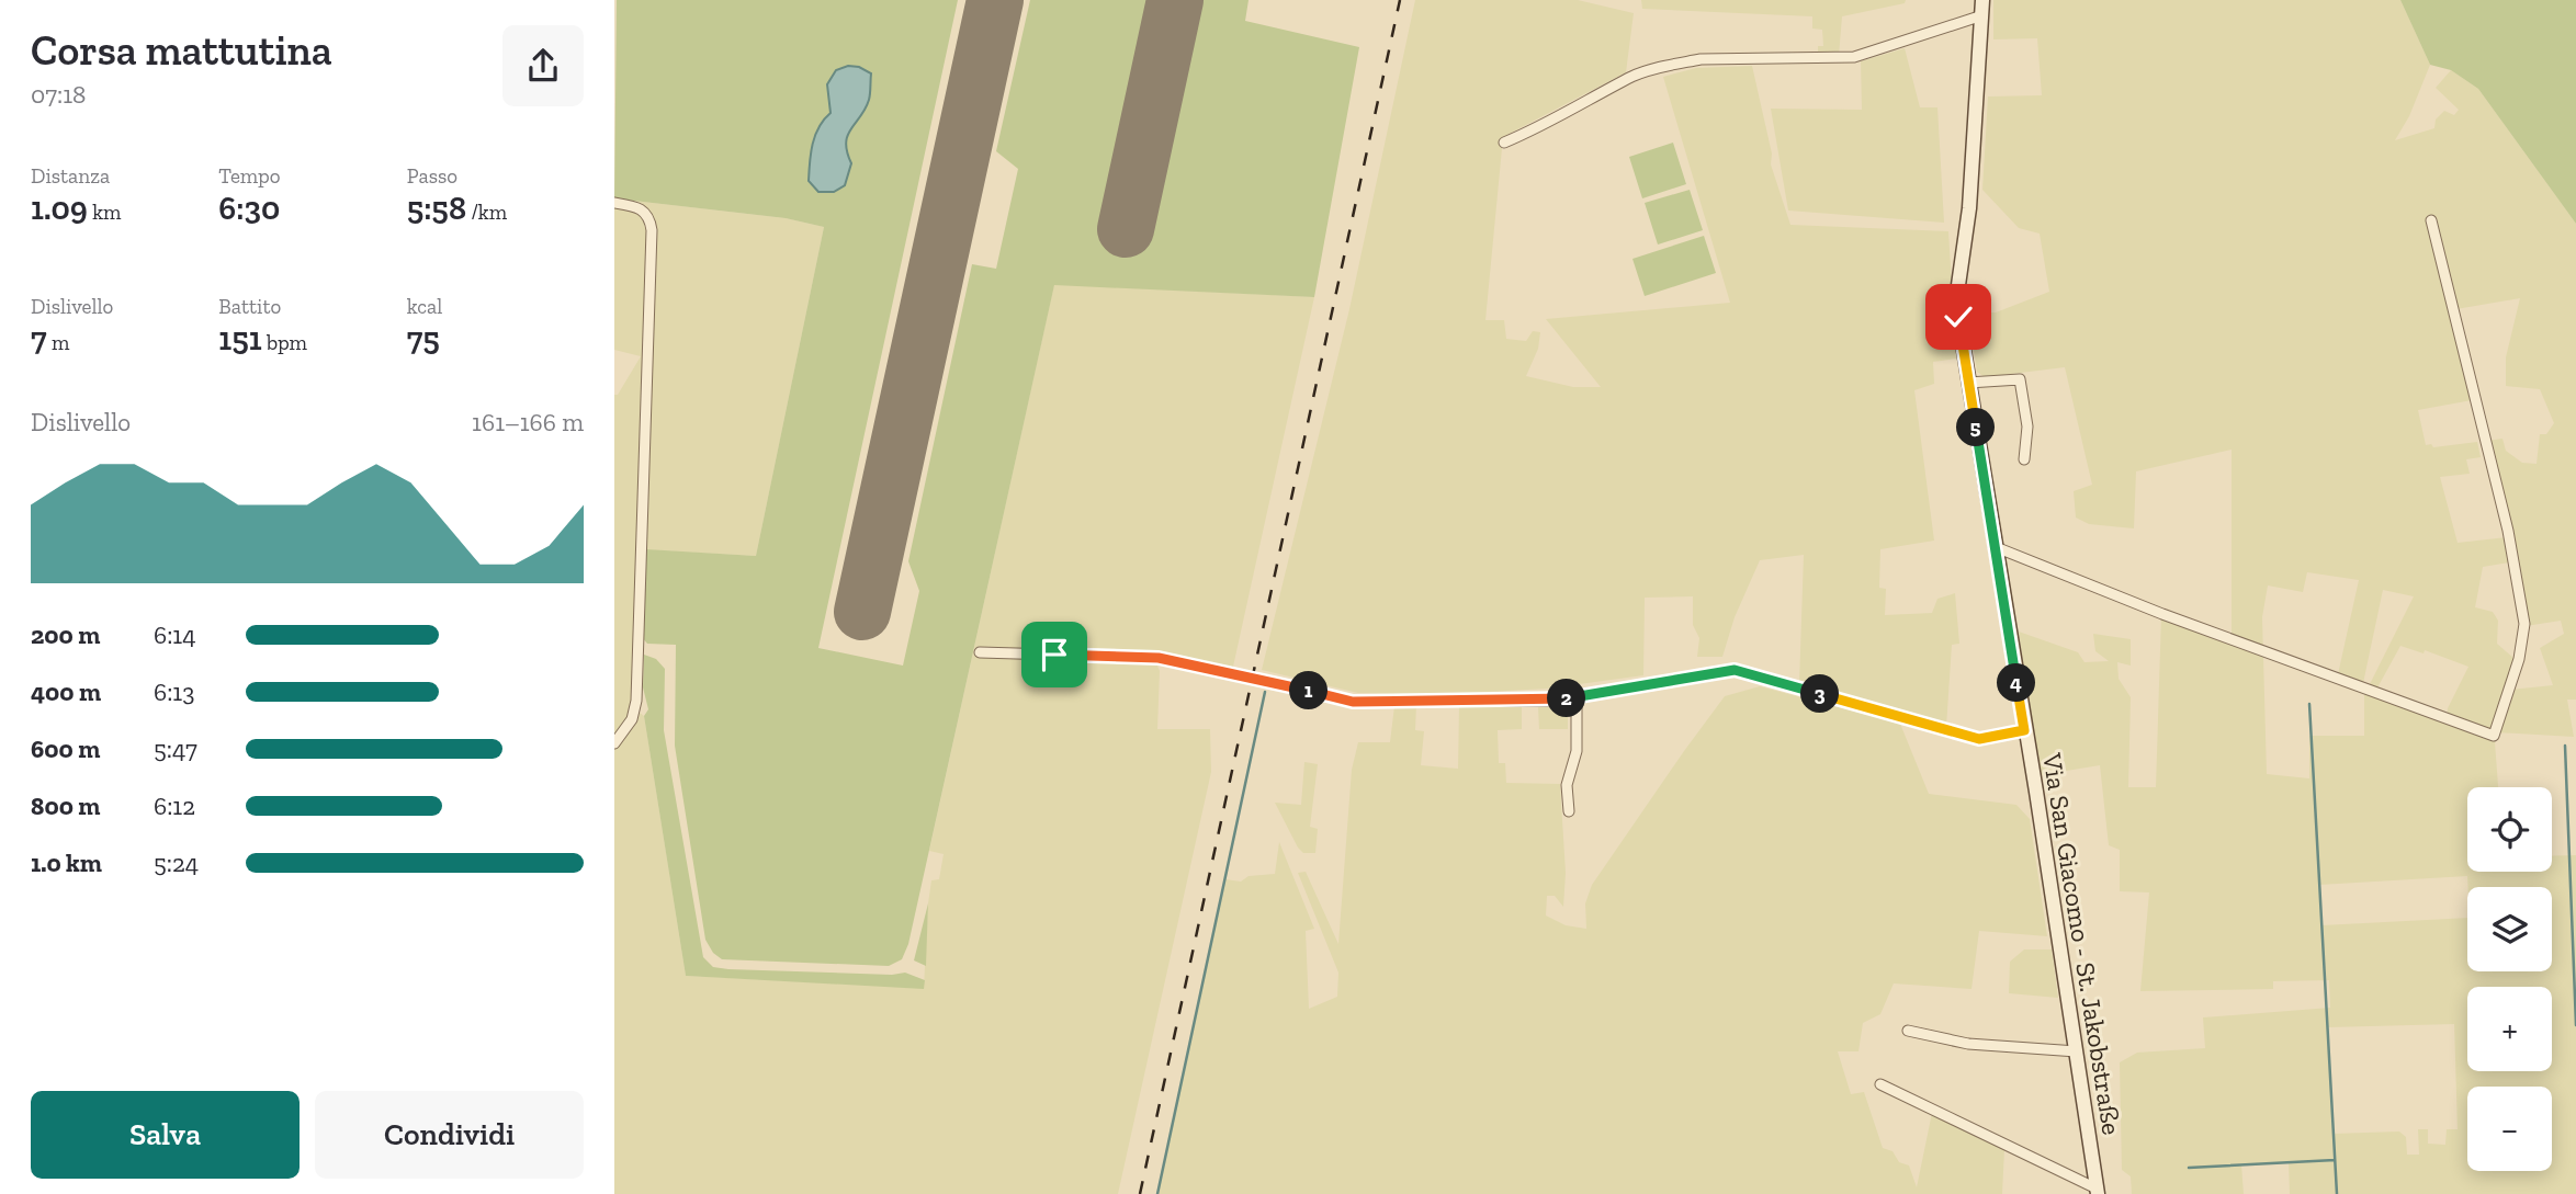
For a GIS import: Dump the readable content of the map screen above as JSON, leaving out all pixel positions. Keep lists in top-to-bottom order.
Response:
{
  "streets": {
    "street": ["Via San Giacomo - St. Jakobstraße"]
  },
  "page": {
    "heading": ["Corsa mattutina", "07:18"],
    "stats": [
      ["Distanza", "1.09 km"],
      ["Tempo", "6:30"],
      ["Passo", "5:58 /km"],
      ["Dislivello", "7 m"],
      ["Battito", "151 bpm"],
      ["kcal", "75"]
    ],
    "chart": ["Dislivello", "161–166 m"],
    "pins": [
      "5",
      "4",
      "1",
      "3",
      "2"
    ],
    "list": [
      {
        "name": "200 m",
        "note": "6:14"
      },
      {
        "name": "400 m",
        "note": "6:13"
      },
      {
        "name": "600 m",
        "note": "5:47"
      },
      {
        "name": "800 m",
        "note": "6:12"
      },
      {
        "name": "1.0 km",
        "note": "5:24"
      }
    ],
    "map_buttons": ["+", "−"],
    "buttons": ["Salva", "Condividi"]
  }
}
